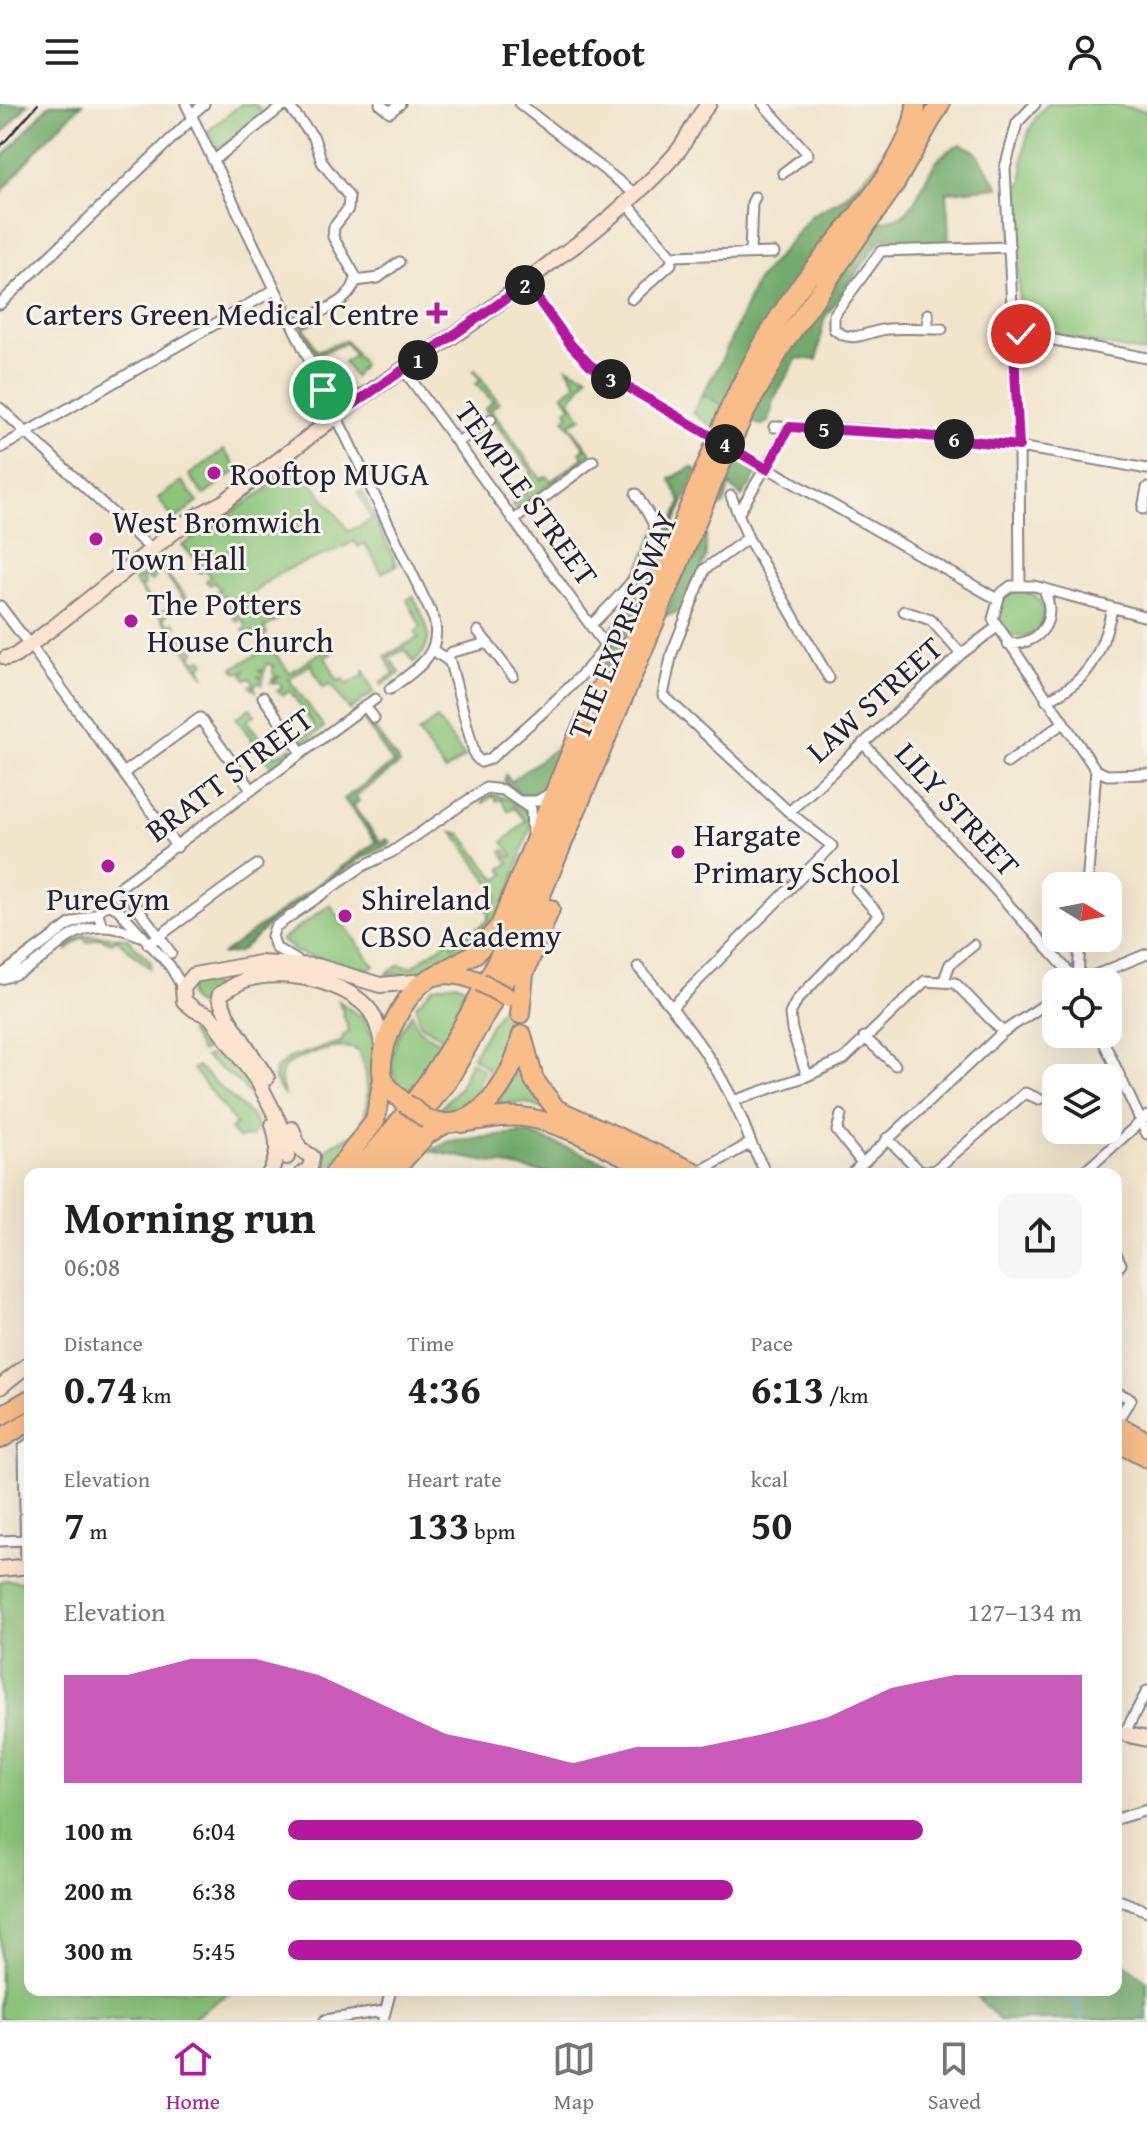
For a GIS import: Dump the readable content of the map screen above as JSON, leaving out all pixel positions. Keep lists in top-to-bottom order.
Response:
{
  "streets": {
    "highway": ["THE EXPRESSWAY"],
    "street": [
      "TEMPLE STREET",
      "LAW STREET",
      "BRATT STREET",
      "LILY STREET"
    ]
  },
  "crossings": [
    ["LAW STREET", "LILY STREET"]
  ],
  "places": {
    "health": ["Carters Green Medical Centre"],
    "other": [
      "Rooftop MUGA",
      "West Bromwich Town Hall",
      "The Potters House Church",
      "Hargate Primary School",
      "PureGym",
      "Shireland CBSO Academy"
    ]
  },
  "north": "right",
  "page": {
    "header": "Fleetfoot",
    "pins": [
      "2",
      "1",
      "3",
      "5",
      "6",
      "4"
    ],
    "heading": ["Morning run", "06:08"],
    "stats": [
      ["Distance", "0.74 km"],
      ["Time", "4:36"],
      ["Pace", "6:13 /km"],
      ["Elevation", "7 m"],
      ["Heart rate", "133 bpm"],
      ["kcal", "50"]
    ],
    "chart": ["Elevation", "127–134 m"],
    "list": [
      {
        "name": "100 m",
        "note": "6:04"
      },
      {
        "name": "200 m",
        "note": "6:38"
      },
      {
        "name": "300 m",
        "note": "5:45"
      }
    ],
    "tabs": ["Home", "Map", "Saved"]
  }
}
